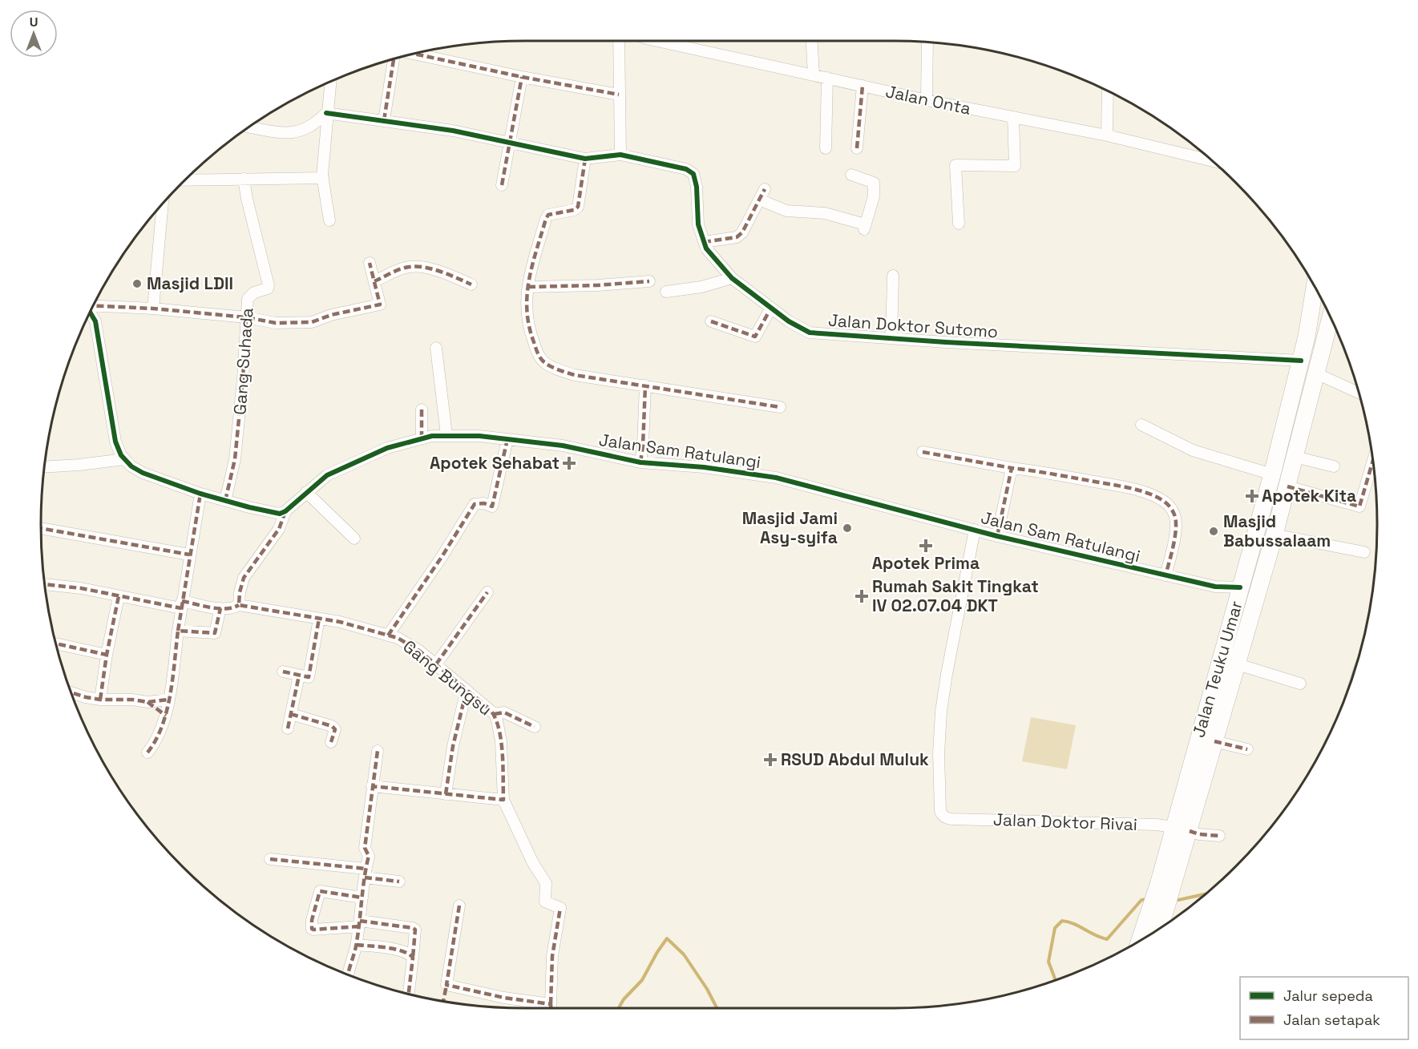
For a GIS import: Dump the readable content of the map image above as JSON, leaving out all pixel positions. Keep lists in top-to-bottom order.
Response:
{
  "streets": {
    "highway": ["Jalan Teuku Umar"],
    "street": [
      "Jalan Onta",
      "Jalan Doktor Sutomo",
      "Gang Suhada",
      "Jalan Sam Ratulangi",
      "Gang Bungsu",
      "Jalan Doktor Rivai"
    ]
  },
  "crossings": [
    ["Jalan Doktor Sutomo", "Jalan Teuku Umar"],
    ["Jalan Sam Ratulangi", "Jalan Teuku Umar"],
    ["Jalan Sam Ratulangi", "Jalan Doktor Rivai"],
    ["Jalan Teuku Umar", "Jalan Doktor Rivai"]
  ],
  "places": {
    "other": ["Masjid LDII", "Masjid Jami Asy-syifa", "Masjid Babussalaam"],
    "health": [
      "Apotek Sehabat",
      "Apotek Kita",
      "Apotek Prima",
      "Rumah Sakit Tingkat IV 02.07.04 DKT",
      "RSUD Abdul Muluk"
    ]
  },
  "legend": ["Jalur sepeda", "Jalan setapak"],
  "north": "top"
}
